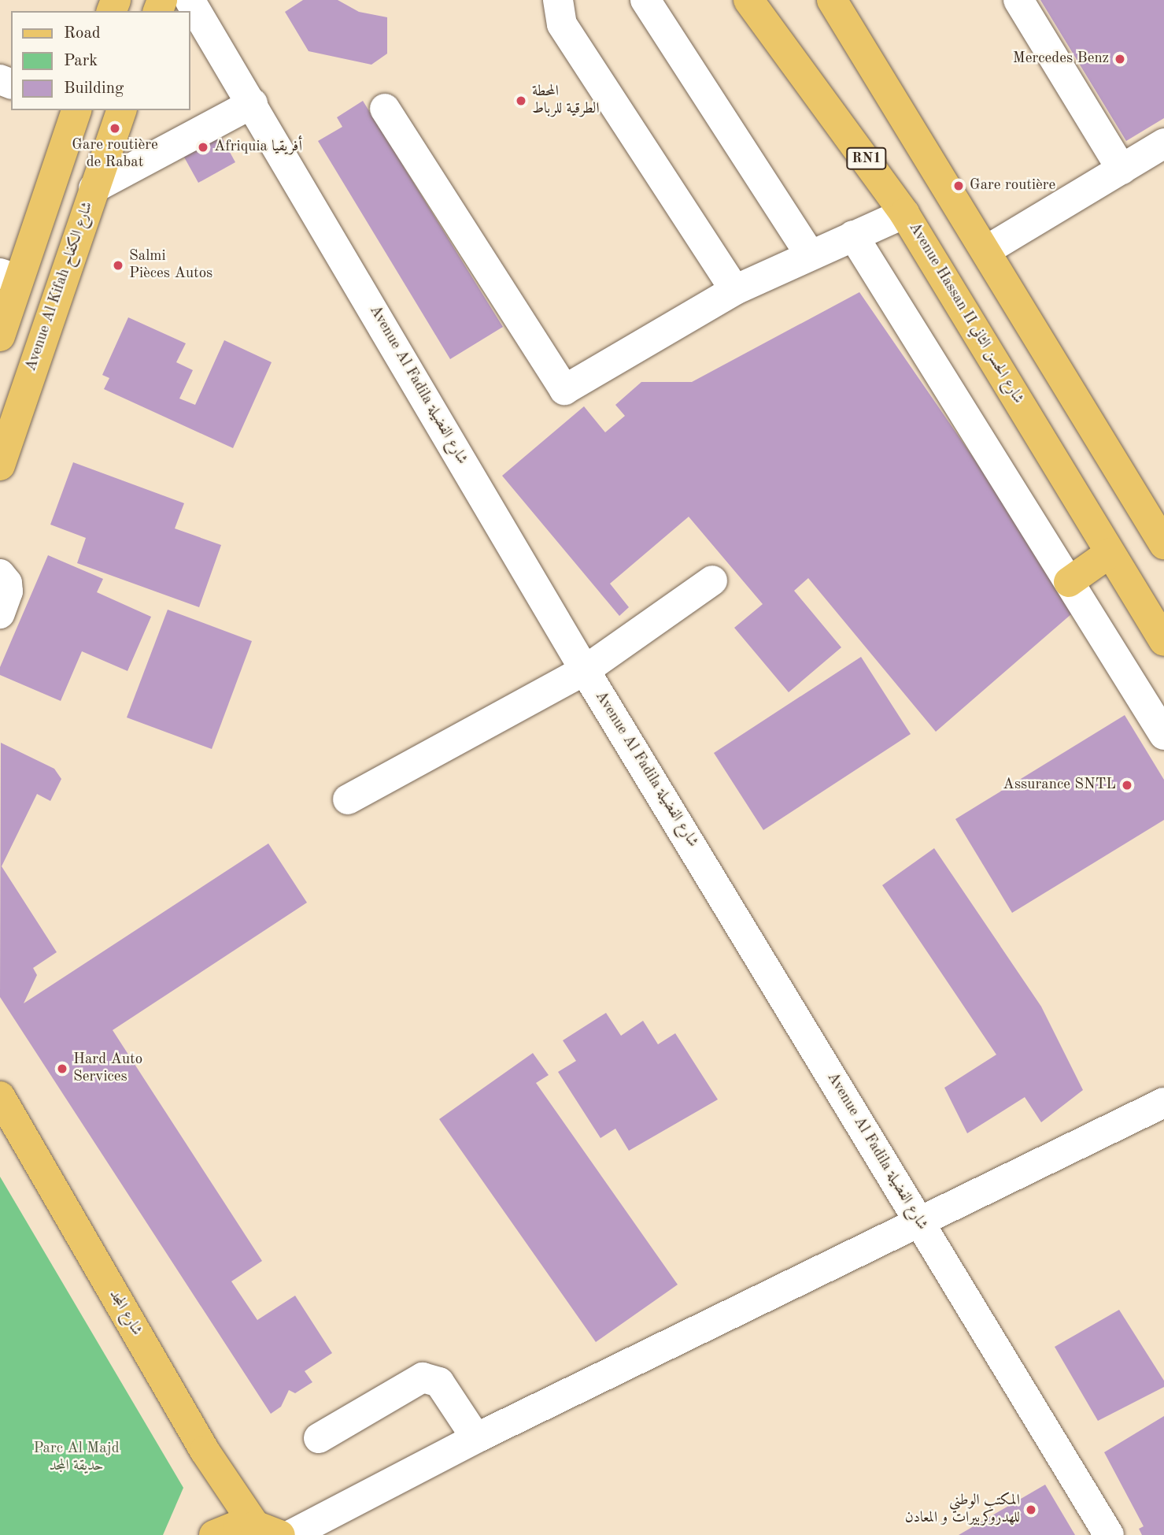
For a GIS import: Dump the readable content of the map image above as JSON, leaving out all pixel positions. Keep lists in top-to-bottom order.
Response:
{
  "streets": {
    "main road": [
      "RN1",
      "Avenue Al Kifah شارع الكفاح",
      "Avenue Hassan II شارع الحسن الثاني",
      "شارع المجد"
    ],
    "street": ["Avenue Al Fadila شارع الفضيلة"]
  },
  "parks": ["Parc Al Majd حديقة المجد"],
  "places": [
    "Mercedes Benz",
    "المحطة الطرقية للرباط",
    "Gare routière de Rabat",
    "Afriquia أفريقيا",
    "Gare routière",
    "Salmi Pièces Autos",
    "Assurance SNTL",
    "Hard Auto Services",
    "المكتب الوطني للهدروكربيرات و المعادن"
  ],
  "legend": ["Road", "Park", "Building"]
}
